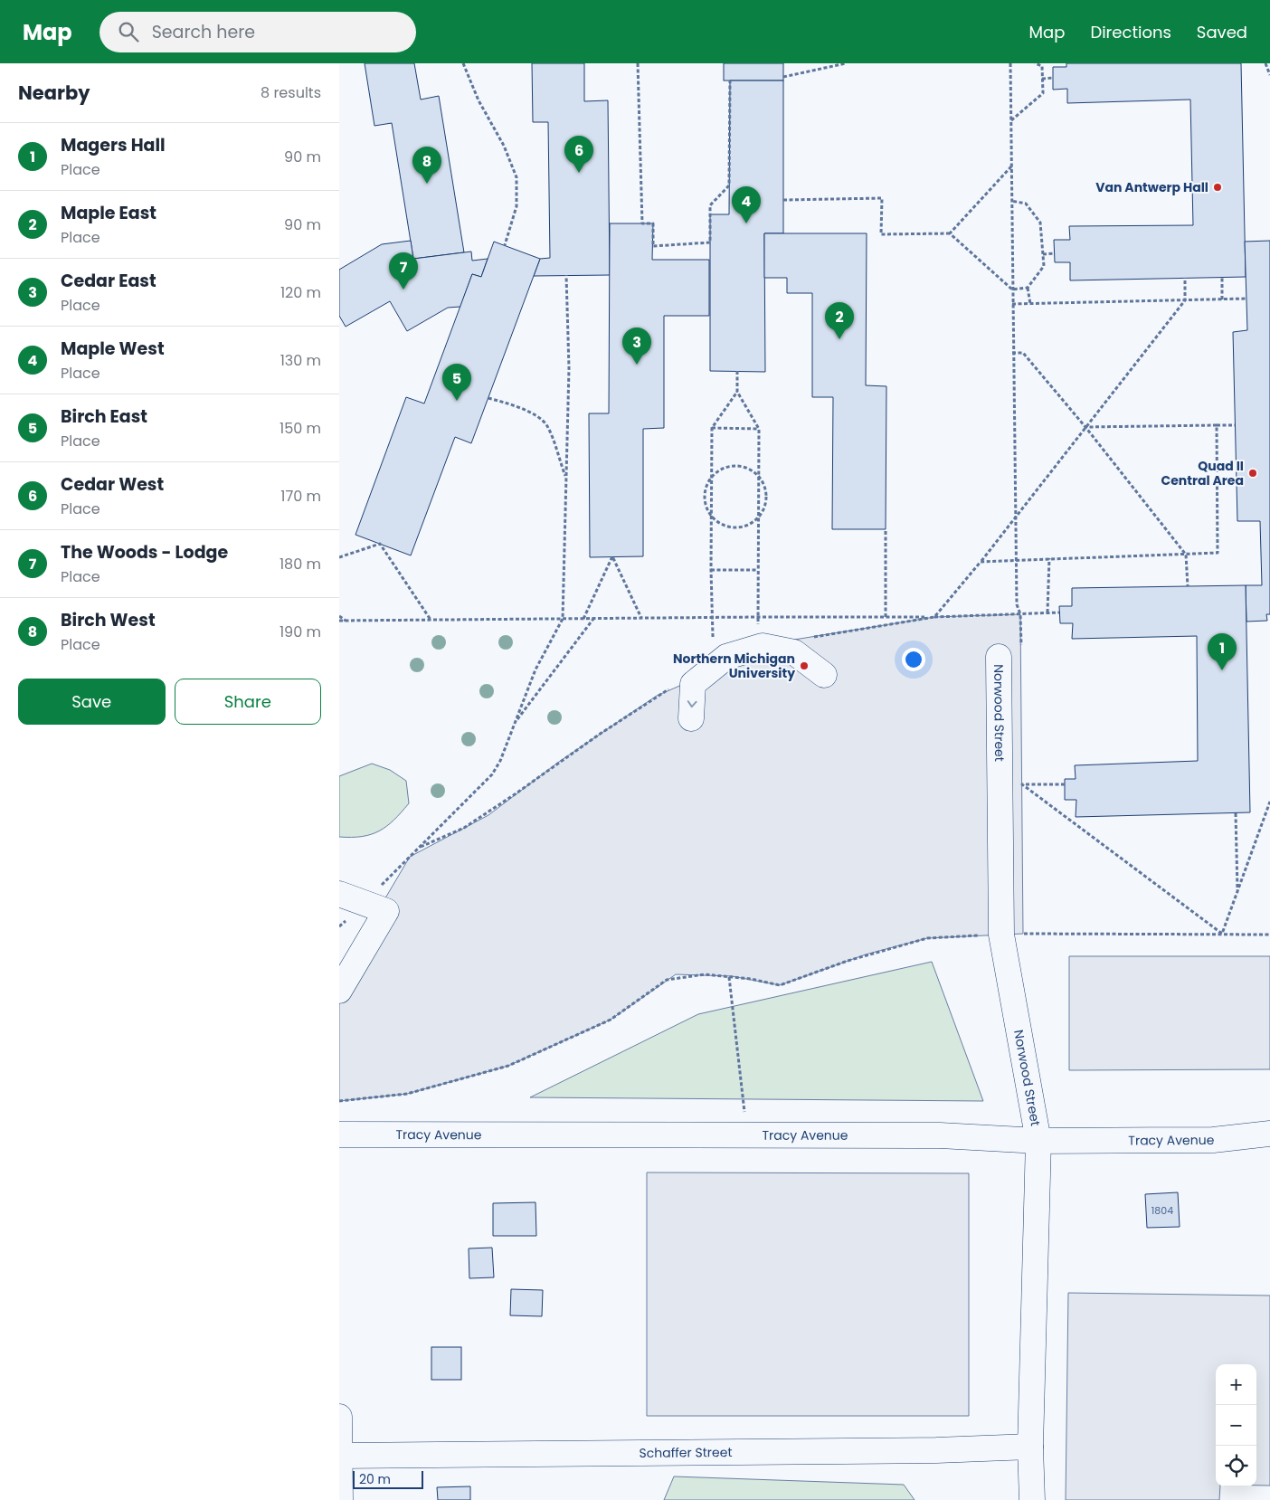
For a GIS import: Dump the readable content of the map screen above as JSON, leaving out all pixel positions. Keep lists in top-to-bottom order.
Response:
{
  "streets": {
    "street": ["Norwood Street", "Tracy Avenue", "Schaffer Street"]
  },
  "crossings": [
    ["Norwood Street", "Tracy Avenue"],
    ["Norwood Street", "Schaffer Street"]
  ],
  "places": ["Van Antwerp Hall", "Quad II Central Area", "Northern Michigan University"],
  "house_numbers": ["1804"],
  "scale_bar": "20 m",
  "page": {
    "header": "Map",
    "search": "Search here",
    "nav": ["Map", "Directions", "Saved"],
    "heading": ["Nearby", "8 results"],
    "list": [
      {
        "mark": "1",
        "name": "Magers Hall",
        "note": "Place",
        "value": "90 m"
      },
      {
        "mark": "2",
        "name": "Maple East",
        "note": "Place",
        "value": "90 m"
      },
      {
        "mark": "3",
        "name": "Cedar East",
        "note": "Place",
        "value": "120 m"
      },
      {
        "mark": "4",
        "name": "Maple West",
        "note": "Place",
        "value": "130 m"
      },
      {
        "mark": "5",
        "name": "Birch East",
        "note": "Place",
        "value": "150 m"
      },
      {
        "mark": "6",
        "name": "Cedar West",
        "note": "Place",
        "value": "170 m"
      },
      {
        "mark": "7",
        "name": "The Woods - Lodge",
        "note": "Place",
        "value": "180 m"
      },
      {
        "mark": "8",
        "name": "Birch West",
        "note": "Place",
        "value": "190 m"
      }
    ],
    "pins": [
      "6",
      "8",
      "4",
      "7",
      "2",
      "3",
      "5",
      "1"
    ],
    "buttons": ["Save", "Share"],
    "map_buttons": ["+", "−"],
    "scale": "20 m"
  }
}
